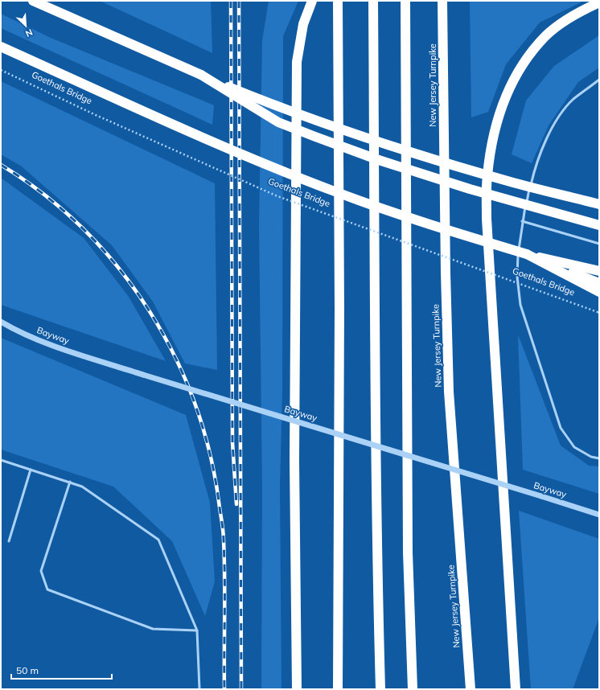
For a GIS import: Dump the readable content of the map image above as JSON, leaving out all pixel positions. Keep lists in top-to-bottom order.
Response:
{
  "streets": {
    "highway": ["New Jersey Turnpike", "Goethals Bridge"],
    "street": ["Bayway"]
  },
  "scale_bar": "50 m",
  "north": "bottom right"
}
